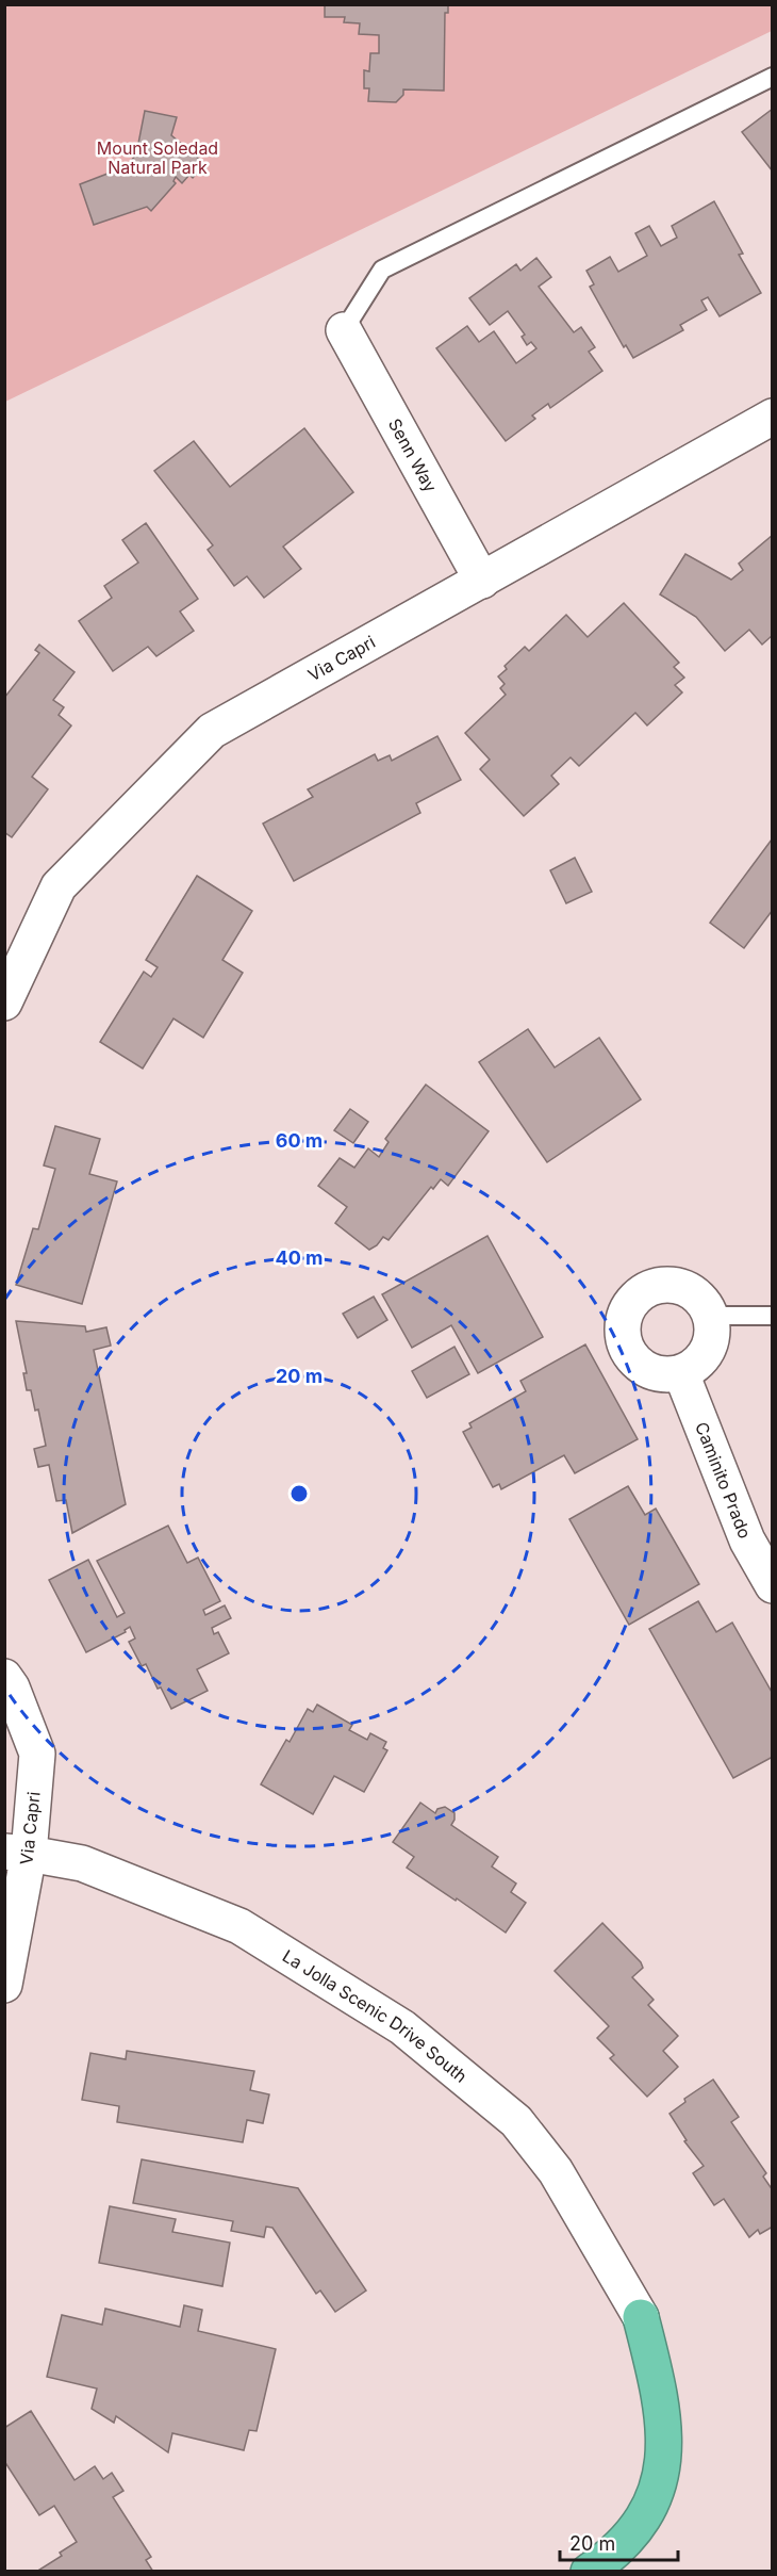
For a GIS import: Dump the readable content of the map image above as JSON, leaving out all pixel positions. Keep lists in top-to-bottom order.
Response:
{
  "streets": {
    "street": [
      "Senn Way",
      "Via Capri",
      "Caminito Prado",
      "La Jolla Scenic Drive South"
    ]
  },
  "crossings": [
    ["Senn Way", "Via Capri"],
    ["Via Capri", "La Jolla Scenic Drive South"]
  ],
  "parks": ["Mount Soledad Natural Park"],
  "scale_bar": "20 m",
  "rings": ["60 m", "40 m", "20 m"]
}
